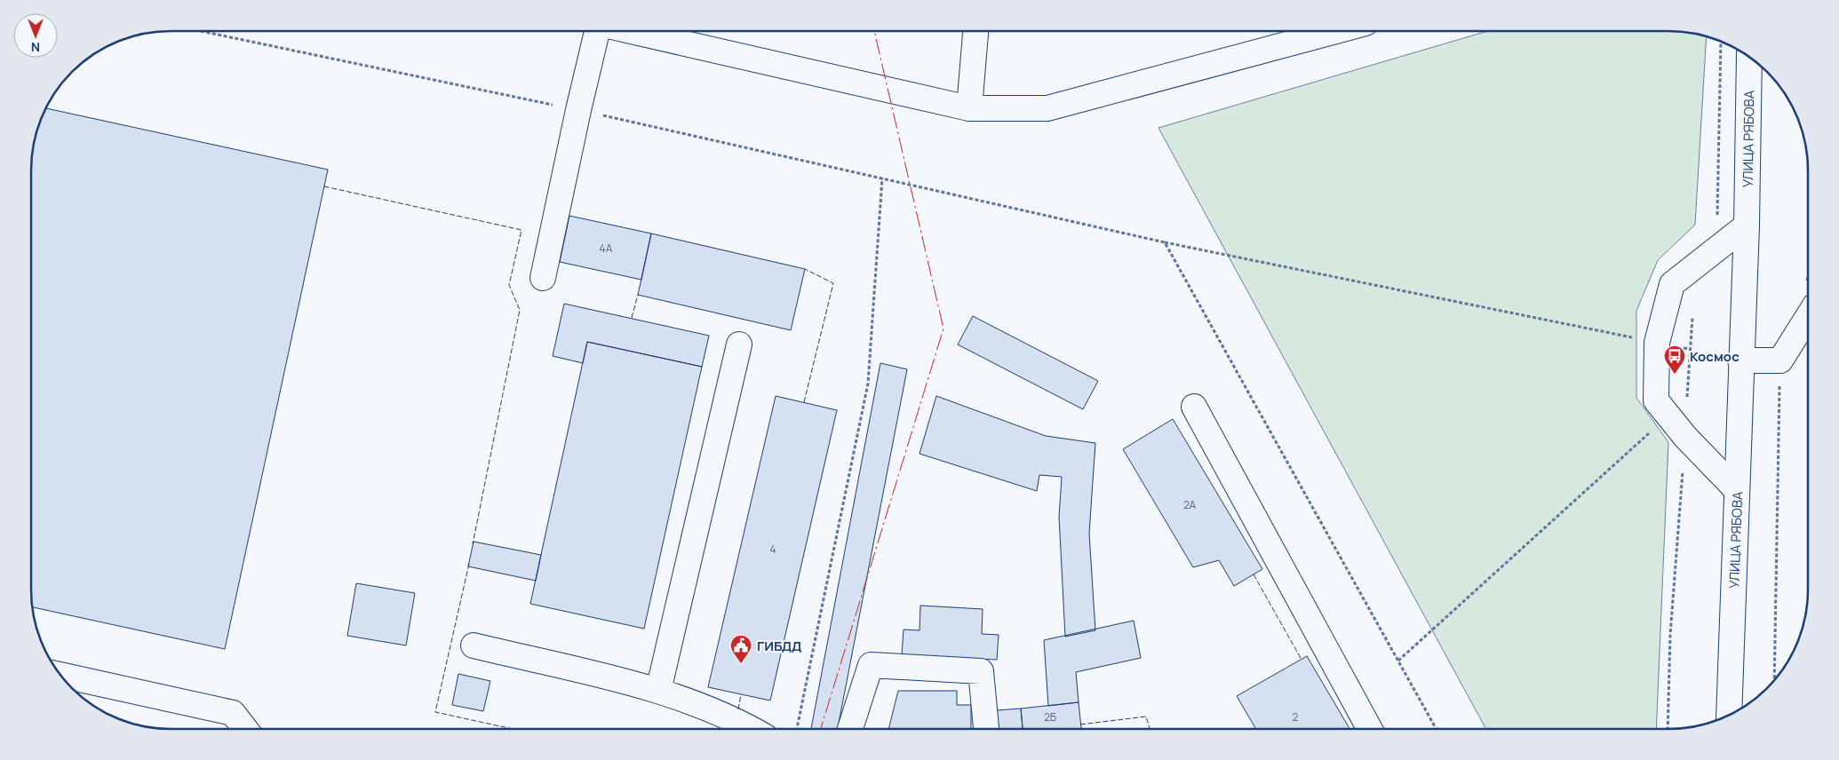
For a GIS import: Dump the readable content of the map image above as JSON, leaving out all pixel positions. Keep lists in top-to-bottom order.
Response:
{
  "streets": {
    "street": ["УЛИЦА РЯБОВА"]
  },
  "places": {
    "bus stop": ["Космос"],
    "public building": ["ГИБДД"]
  },
  "house_numbers": [
    "4А",
    "2А",
    "4",
    "2Б",
    "2"
  ],
  "north": "bottom"
}
